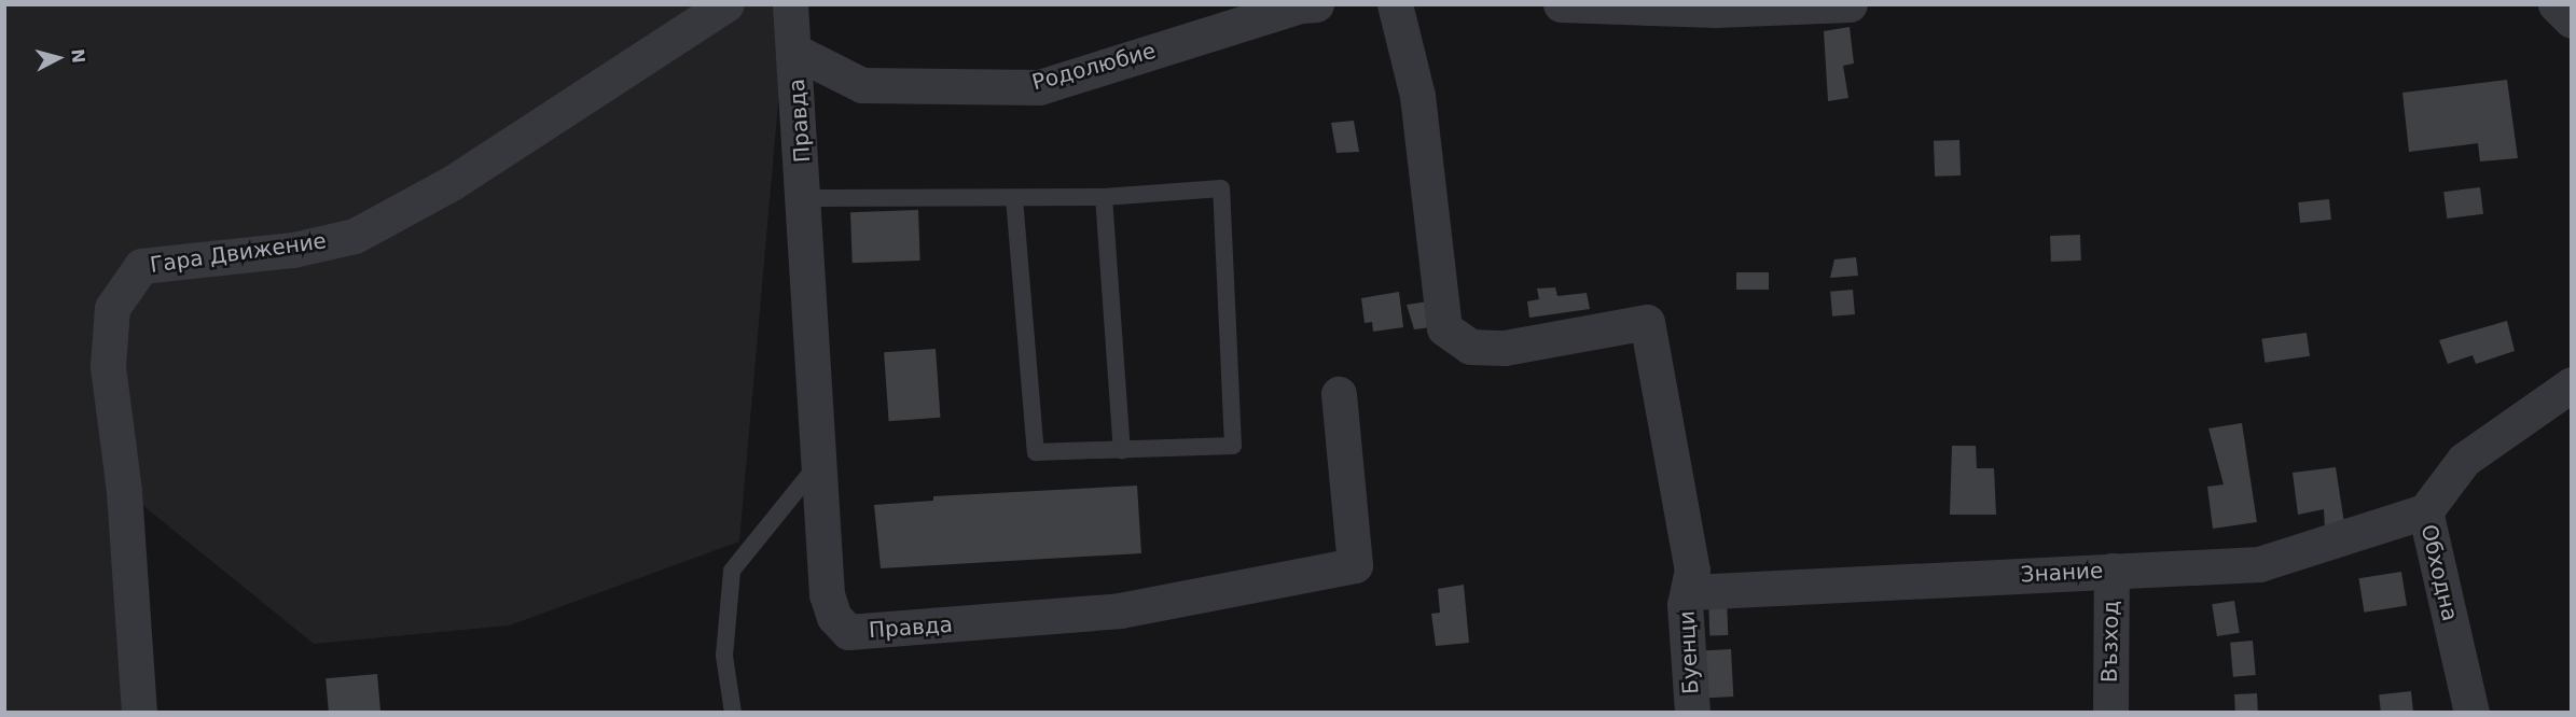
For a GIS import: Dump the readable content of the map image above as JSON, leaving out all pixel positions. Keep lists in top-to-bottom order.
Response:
{
  "streets": {
    "street": [
      "Родолюбие",
      "Правда",
      "Гара Движение",
      "Знание",
      "Обходна",
      "Възход",
      "Буенци"
    ]
  },
  "crossings": [
    ["Родолюбие", "Правда"],
    ["Знание", "Обходна"],
    ["Знание", "Възход"],
    ["Знание", "Буенци"]
  ],
  "north": "right"
}
